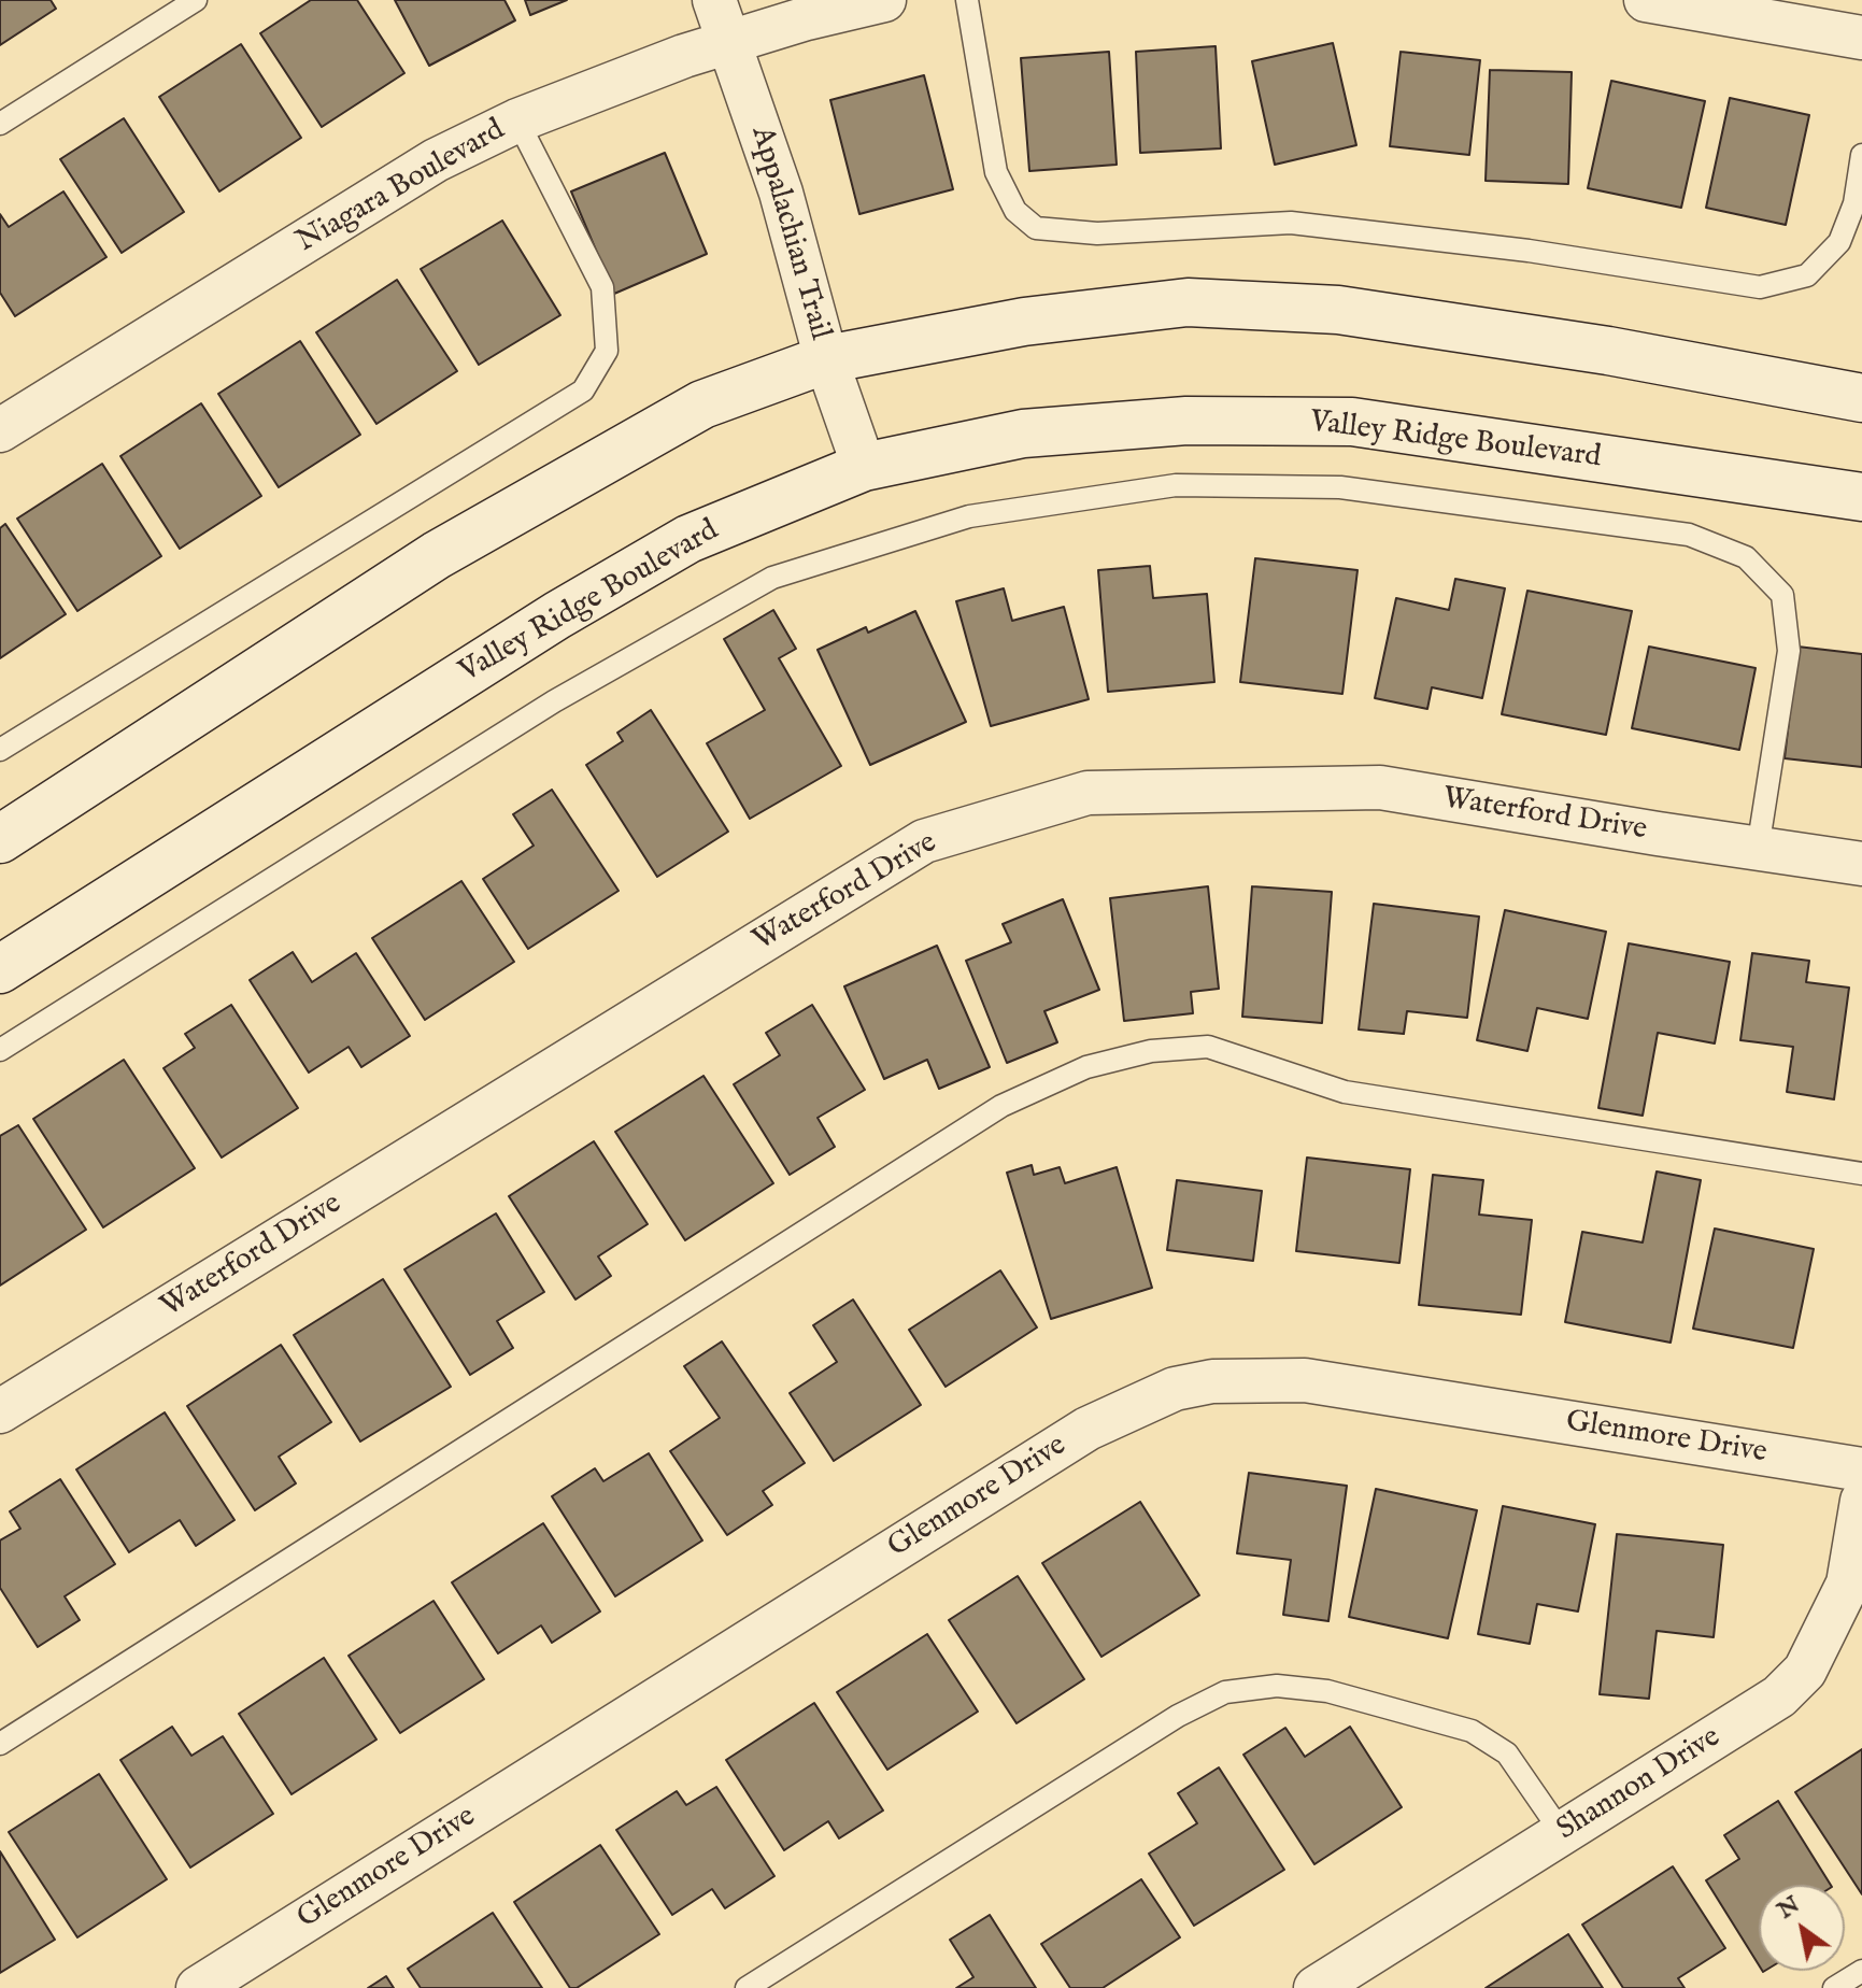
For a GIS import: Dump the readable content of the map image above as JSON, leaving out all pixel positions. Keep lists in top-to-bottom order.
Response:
{
  "streets": {
    "main road": ["Valley Ridge Boulevard"],
    "street": [
      "Niagara Boulevard",
      "Appalachian Trail",
      "Waterford Drive",
      "Glenmore Drive",
      "Shannon Drive"
    ]
  },
  "crossings": [
    ["Niagara Boulevard", "Appalachian Trail"],
    ["Appalachian Trail", "Valley Ridge Boulevard"]
  ],
  "north": "top left"
}
